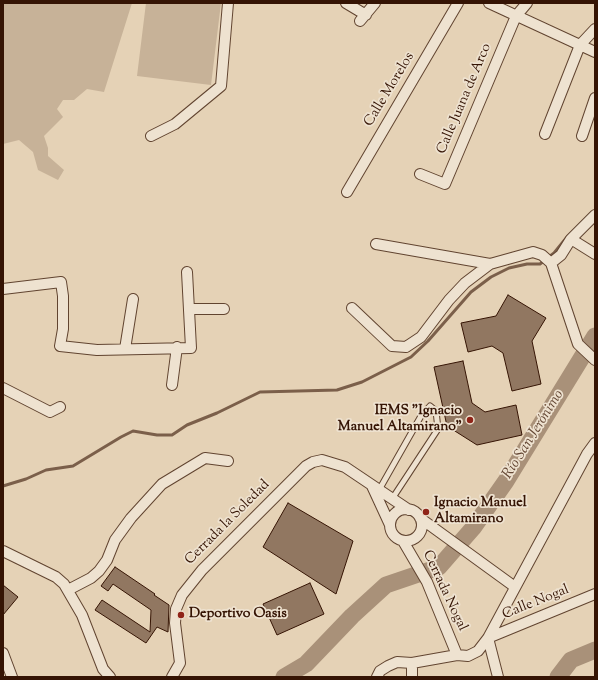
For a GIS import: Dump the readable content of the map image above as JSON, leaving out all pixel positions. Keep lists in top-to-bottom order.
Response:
{
  "streets": {
    "street": [
      "Calle Morelos",
      "Calle Juana de Arco",
      "Cerrada la Soledad",
      "Cerrada Nogal",
      "Calle Nogal"
    ]
  },
  "crossings": [
    ["Cerrada la Soledad", "Cerrada Nogal"]
  ],
  "water": ["Río San Jerónimo"],
  "places": ["IEMS \"Ignacio Manuel Altamirano\"", "Ignacio Manuel Altamirano", "Deportivo Oasis"]
}
